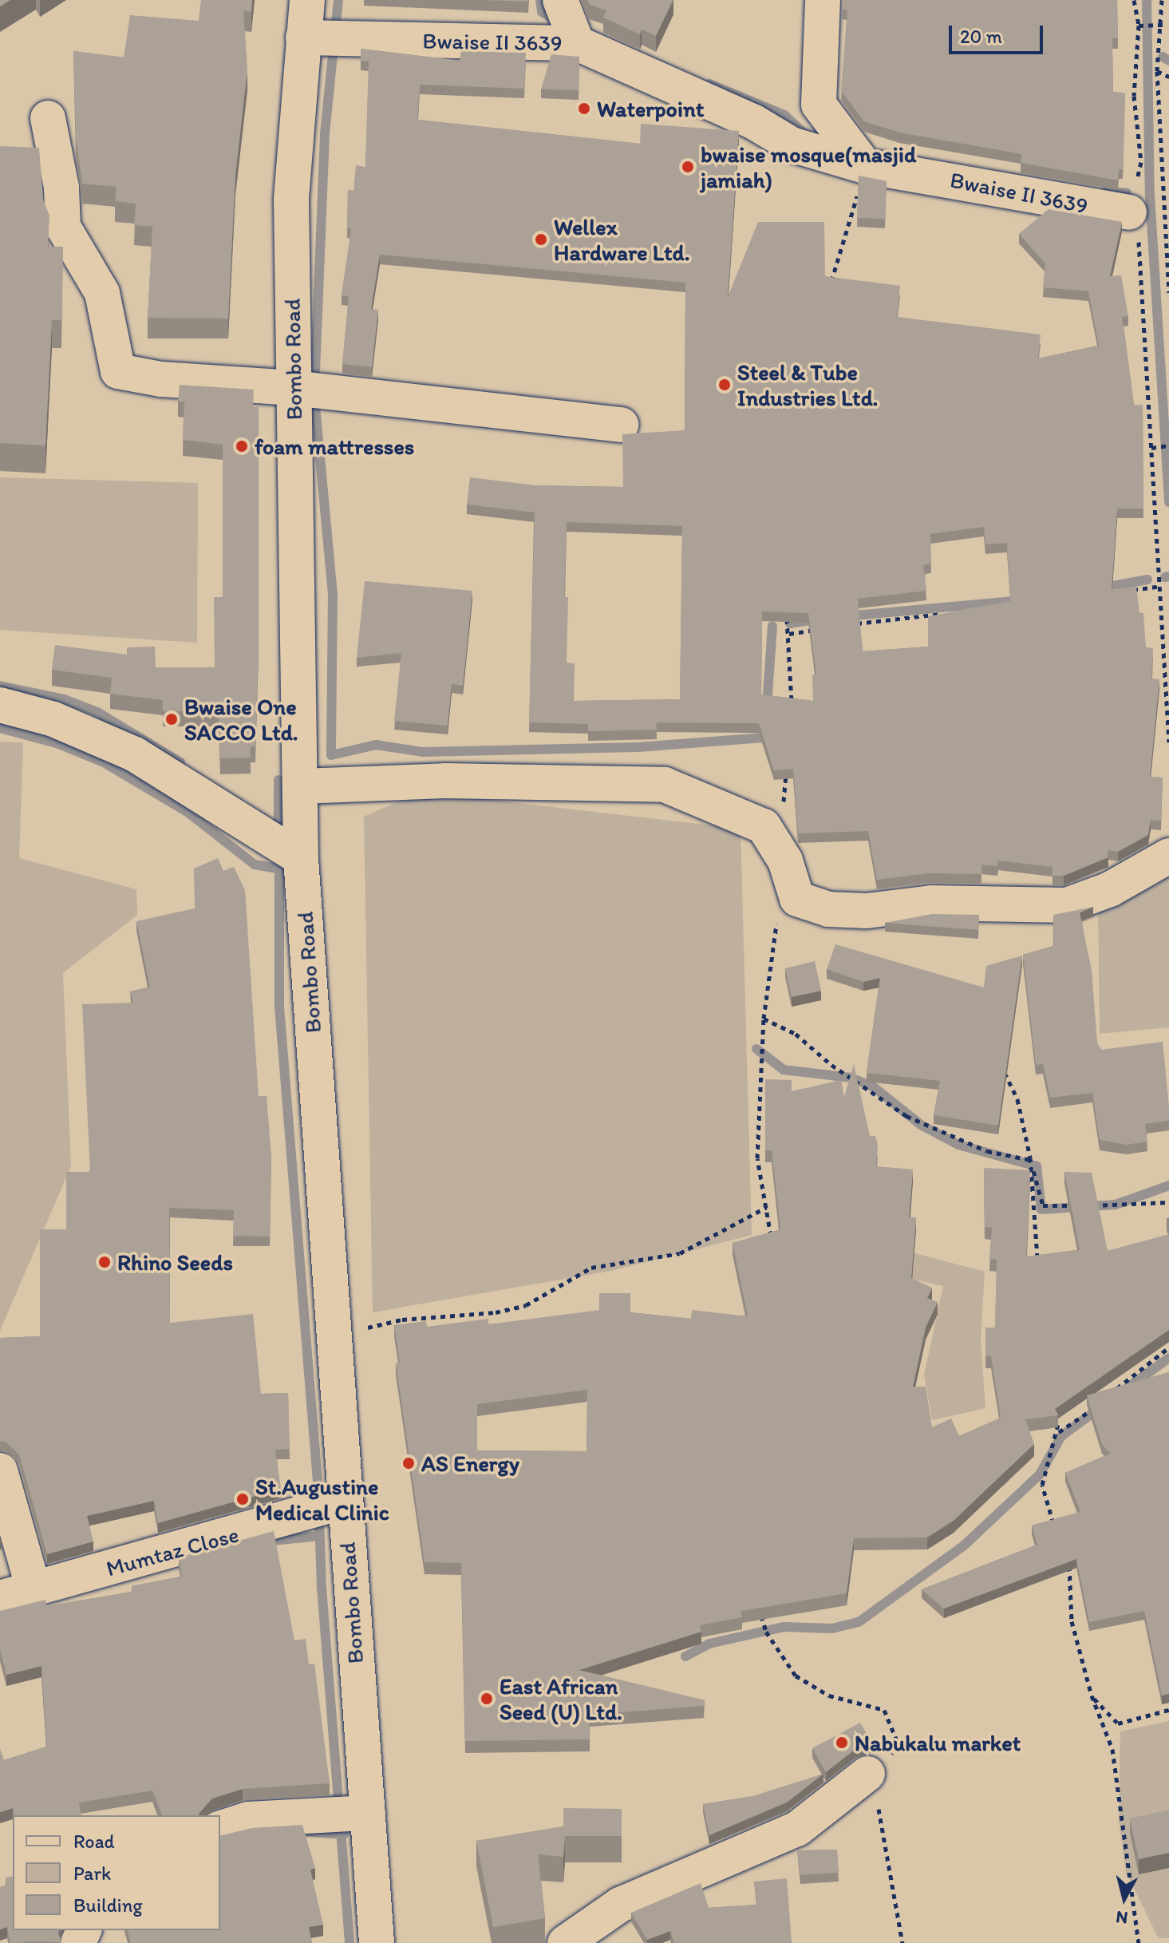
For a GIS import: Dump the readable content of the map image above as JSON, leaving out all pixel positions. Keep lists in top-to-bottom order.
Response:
{
  "streets": {
    "street": ["Bwaise II 3639", "Bombo Road", "Mumtaz Close"]
  },
  "crossings": [
    ["Bwaise II 3639", "Bombo Road"],
    ["Bombo Road", "Mumtaz Close"]
  ],
  "places": [
    "Waterpoint",
    "bwaise mosque(masjid jamiah)",
    "Wellex Hardware Ltd.",
    "Steel & Tube Industries Ltd.",
    "foam mattresses",
    "Bwaise One SACCO Ltd.",
    "Rhino Seeds",
    "AS Energy",
    "St.Augustine Medical Clinic",
    "East African Seed (U) Ltd.",
    "Nabukalu market"
  ],
  "legend": ["Road", "Park", "Building"],
  "scale_bar": "20 m",
  "north": "bottom"
}
